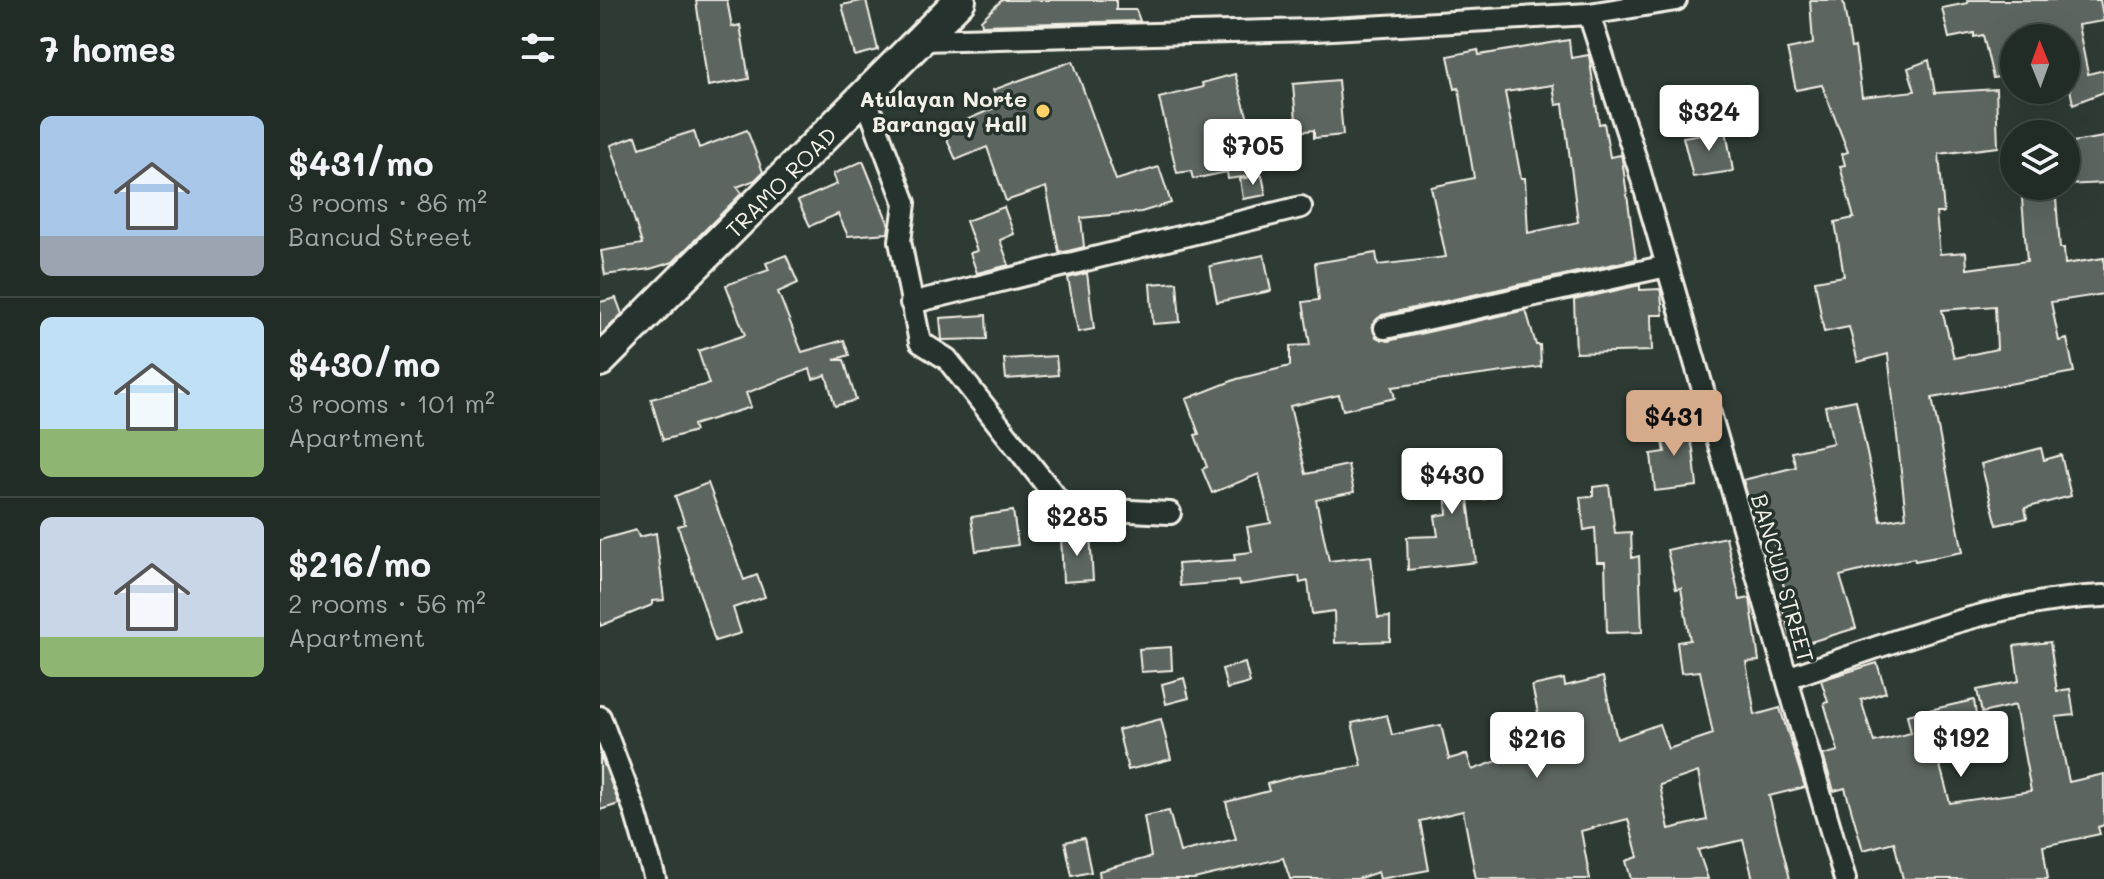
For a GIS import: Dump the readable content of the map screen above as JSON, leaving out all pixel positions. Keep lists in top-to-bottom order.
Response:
{
  "streets": {
    "main road": ["TRAMO ROAD"],
    "street": ["BANCUD STREET"]
  },
  "places": ["Atulayan Norte Barangay Hall"],
  "north": "top",
  "page": {
    "heading": "7 homes",
    "price": [
      "$324",
      "$705",
      "$431",
      "$430",
      "$285",
      "$192",
      "$216"
    ],
    "list": [
      {
        "name": "$431/mo",
        "note": "3 rooms · 86 m² · Bancud Street"
      },
      {
        "name": "$430/mo",
        "note": "3 rooms · 101 m² · Apartment"
      },
      {
        "name": "$216/mo",
        "note": "2 rooms · 56 m² · Apartment"
      }
    ]
  }
}
